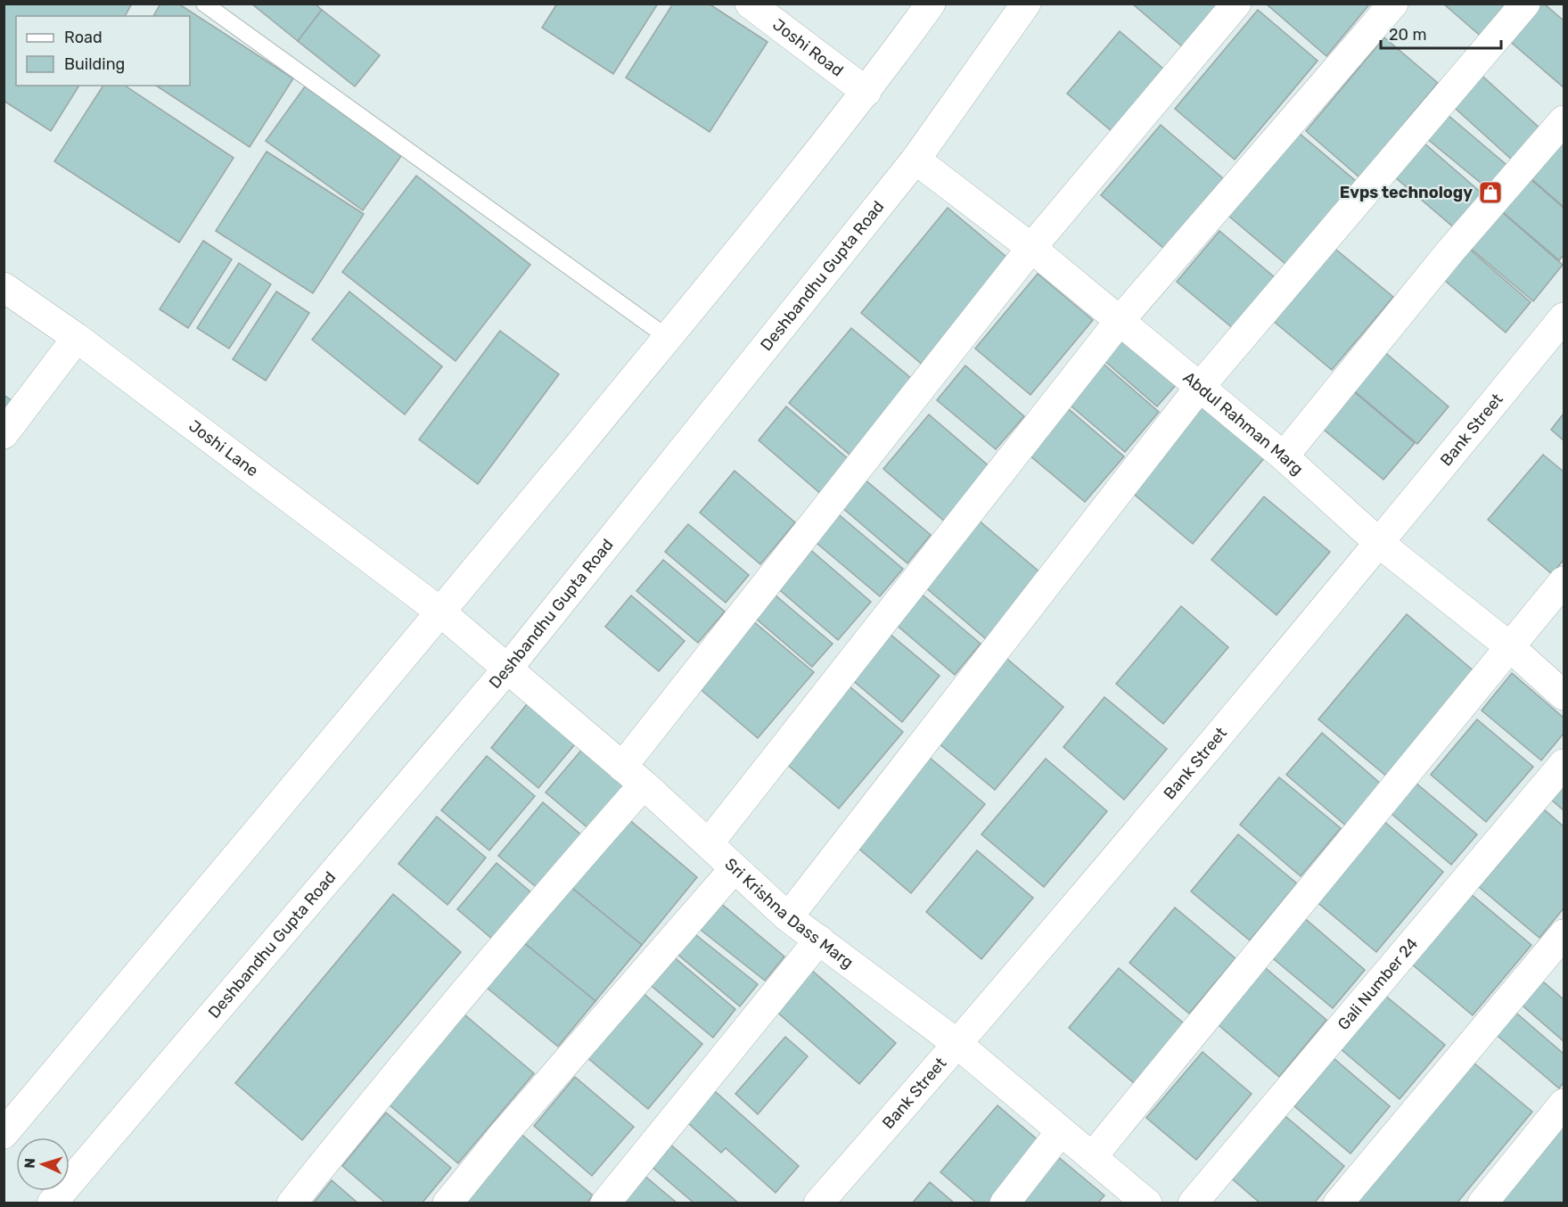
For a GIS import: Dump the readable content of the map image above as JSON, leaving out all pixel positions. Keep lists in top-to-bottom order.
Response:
{
  "streets": {
    "street": [
      "Joshi Road",
      "Deshbandhu Gupta Road",
      "Abdul Rahman Marg",
      "Bank Street",
      "Joshi Lane",
      "Sri Krishna Dass Marg",
      "Gali Number 24"
    ]
  },
  "crossings": [
    ["Deshbandhu Gupta Road", "Abdul Rahman Marg"],
    ["Deshbandhu Gupta Road", "Sri Krishna Dass Marg"],
    ["Abdul Rahman Marg", "Bank Street"],
    ["Bank Street", "Sri Krishna Dass Marg"],
    ["Joshi Lane", "Sri Krishna Dass Marg"]
  ],
  "places": {
    "shop": ["Evps technology"]
  },
  "legend": ["Road", "Building"],
  "scale_bar": "20 m",
  "north": "left"
}
